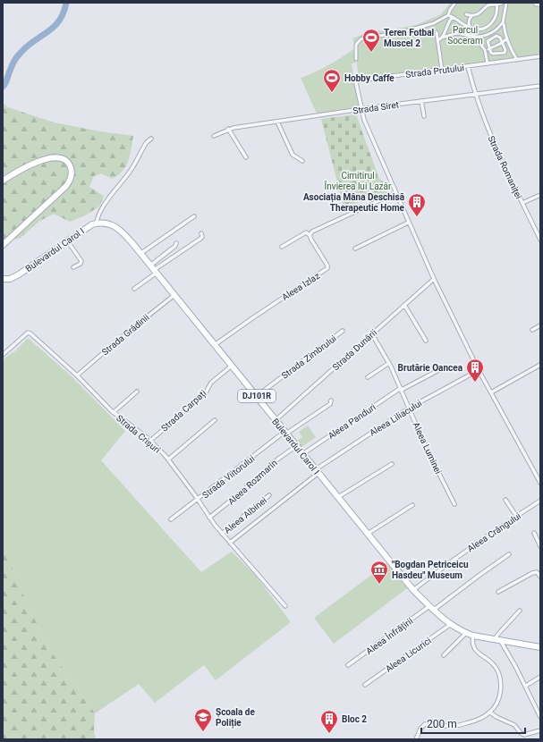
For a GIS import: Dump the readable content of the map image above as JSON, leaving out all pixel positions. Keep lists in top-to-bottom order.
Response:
{
  "streets": {
    "main road": ["Bulevardul Carol I", "DJ101R"],
    "street": [
      "Strada Prutului",
      "Strada Siret",
      "Strada Romaniței",
      "Aleea Izlaz",
      "Strada Grădinii",
      "Strada Dunării",
      "Strada Zimbrului",
      "Strada Carpați",
      "Aleea Liliacului",
      "Aleea Panduri",
      "Strada Crișuri",
      "Aleea Luminei",
      "Strada Viitorului",
      "Aleea Rozmarin",
      "Aleea Albinei",
      "Aleea Crângului",
      "Aleea Înfrățirii",
      "Aleea Licurici"
    ]
  },
  "crossings": [
    ["Strada Prutului", "Strada Siret"],
    ["Strada Prutului", "Strada Romaniței"],
    ["Strada Siret", "Strada Romaniței"],
    ["Bulevardul Carol I", "Aleea Izlaz"],
    ["Bulevardul Carol I", "Strada Grădinii"],
    ["Bulevardul Carol I", "Strada Dunării"],
    ["Bulevardul Carol I", "Strada Zimbrului"],
    ["Bulevardul Carol I", "Strada Carpați"],
    ["Bulevardul Carol I", "Aleea Liliacului"],
    ["Bulevardul Carol I", "Aleea Panduri"],
    ["Bulevardul Carol I", "Strada Viitorului"],
    ["Bulevardul Carol I", "Aleea Rozmarin"],
    ["Bulevardul Carol I", "Aleea Crângului"],
    ["Bulevardul Carol I", "Aleea Înfrățirii"],
    ["Bulevardul Carol I", "Aleea Licurici"],
    ["Strada Grădinii", "Strada Crișuri"],
    ["Strada Dunării", "Aleea Luminei"],
    ["Strada Carpați", "Strada Crișuri"],
    ["Aleea Liliacului", "Strada Crișuri"],
    ["Aleea Liliacului", "Aleea Luminei"],
    ["Aleea Panduri", "Aleea Luminei"],
    ["Strada Crișuri", "Strada Viitorului"],
    ["Strada Crișuri", "Aleea Rozmarin"],
    ["Strada Crișuri", "Aleea Albinei"]
  ],
  "parks": ["Parcul Soceram", "Cimitirul Învierea lui Lazăr"],
  "places": {
    "sports": ["Teren Fotbal Muscel 2", "Hobby Caffe"],
    "building": ["Asociația Mâna Deschisă Therapeutic Home", "Brutărie Oancea", "Bloc 2"],
    "museum": ["\"Bogdan Petriceicu Hasdeu\" Museum"],
    "school or university": ["Școala de Poliție"]
  },
  "scale_bar": "200 m"
}
